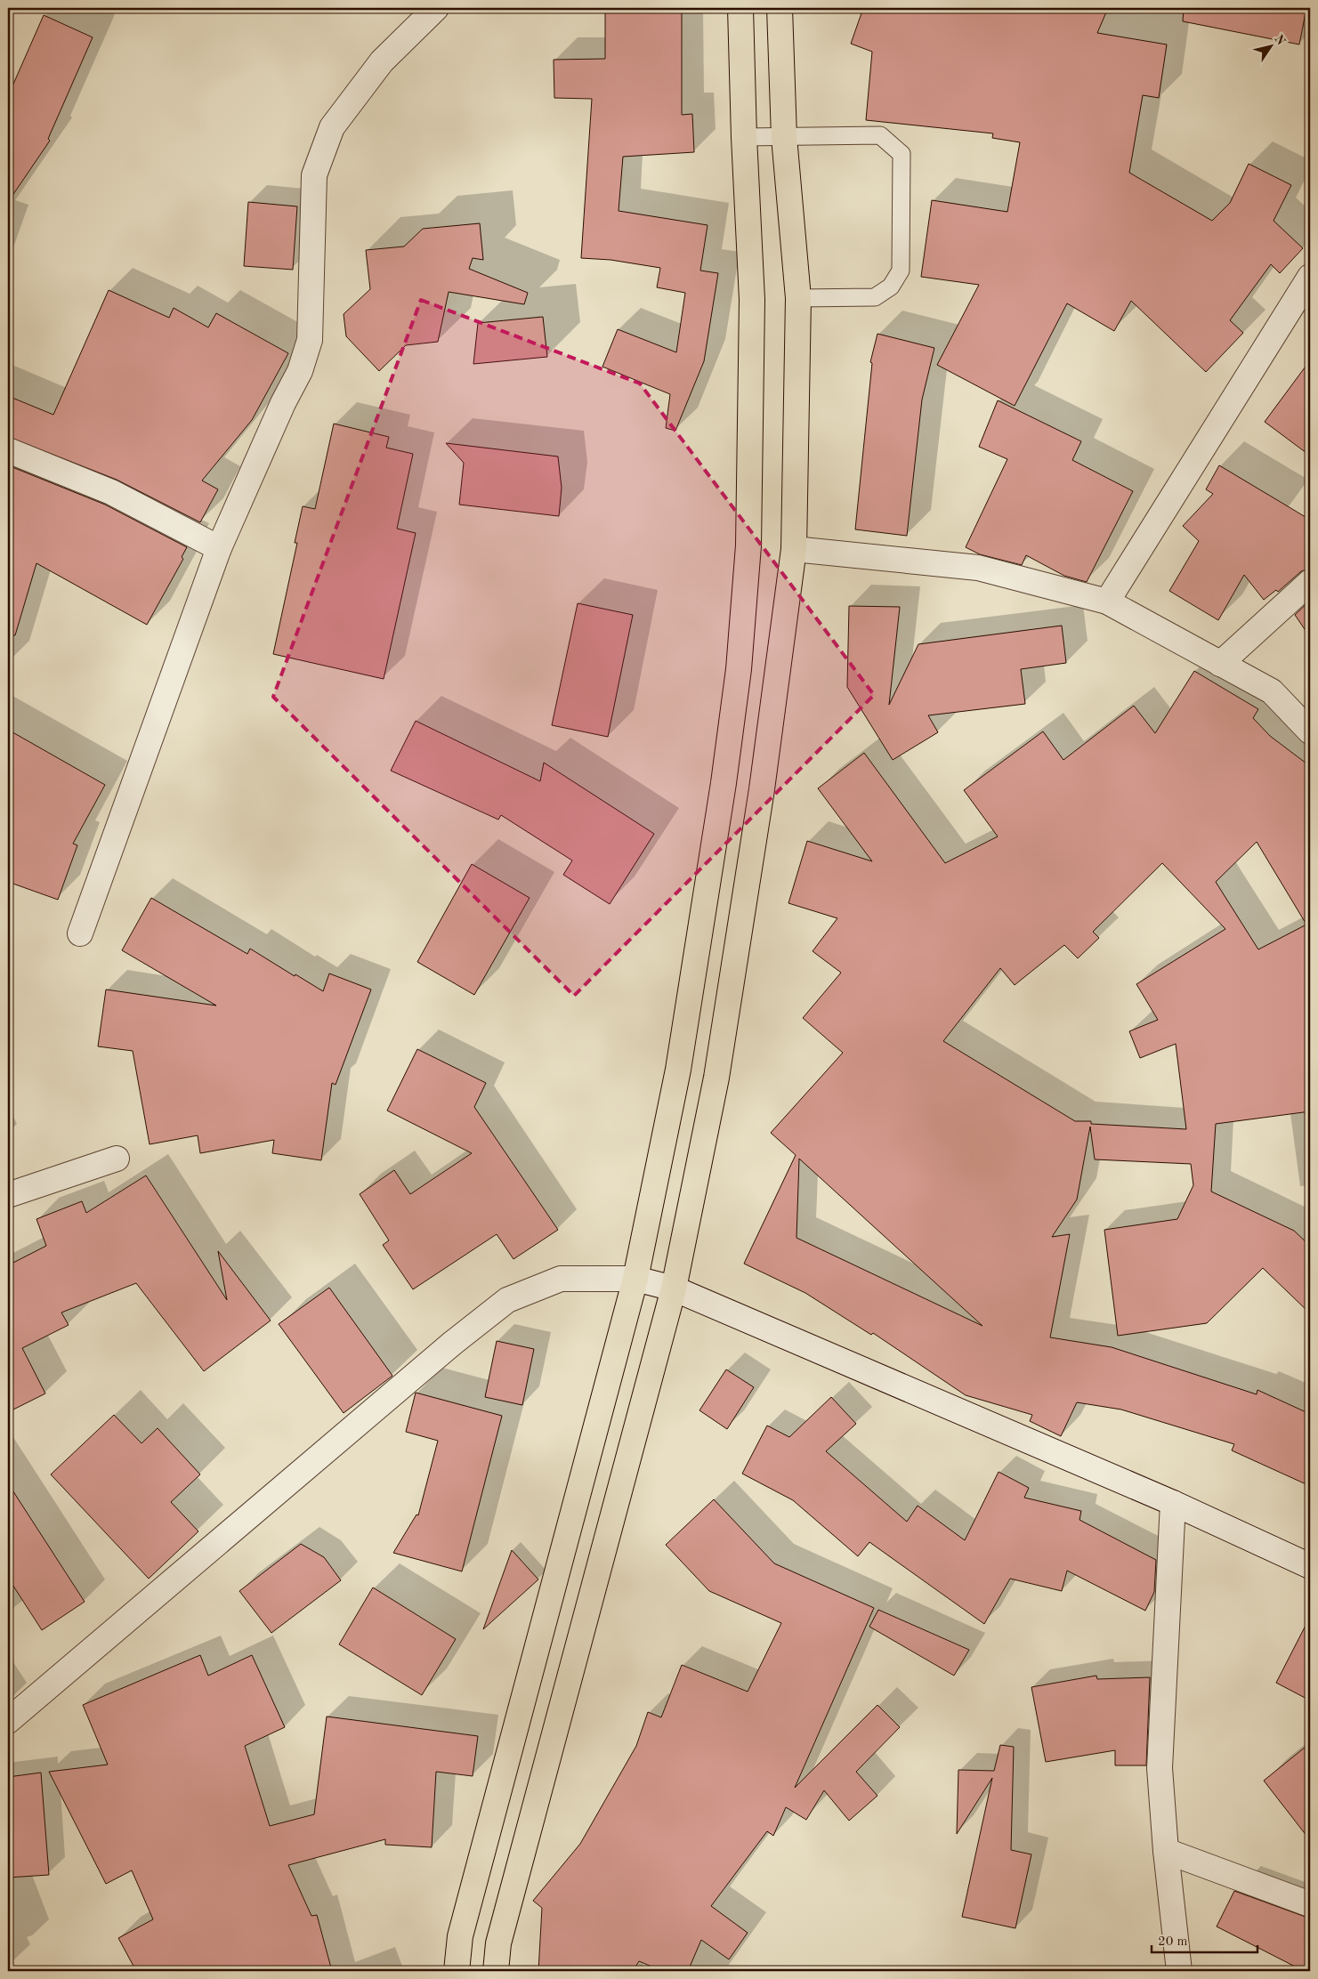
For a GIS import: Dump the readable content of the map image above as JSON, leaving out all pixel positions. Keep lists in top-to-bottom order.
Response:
{
  "scale_bar": "20 m",
  "north": "top right"
}
